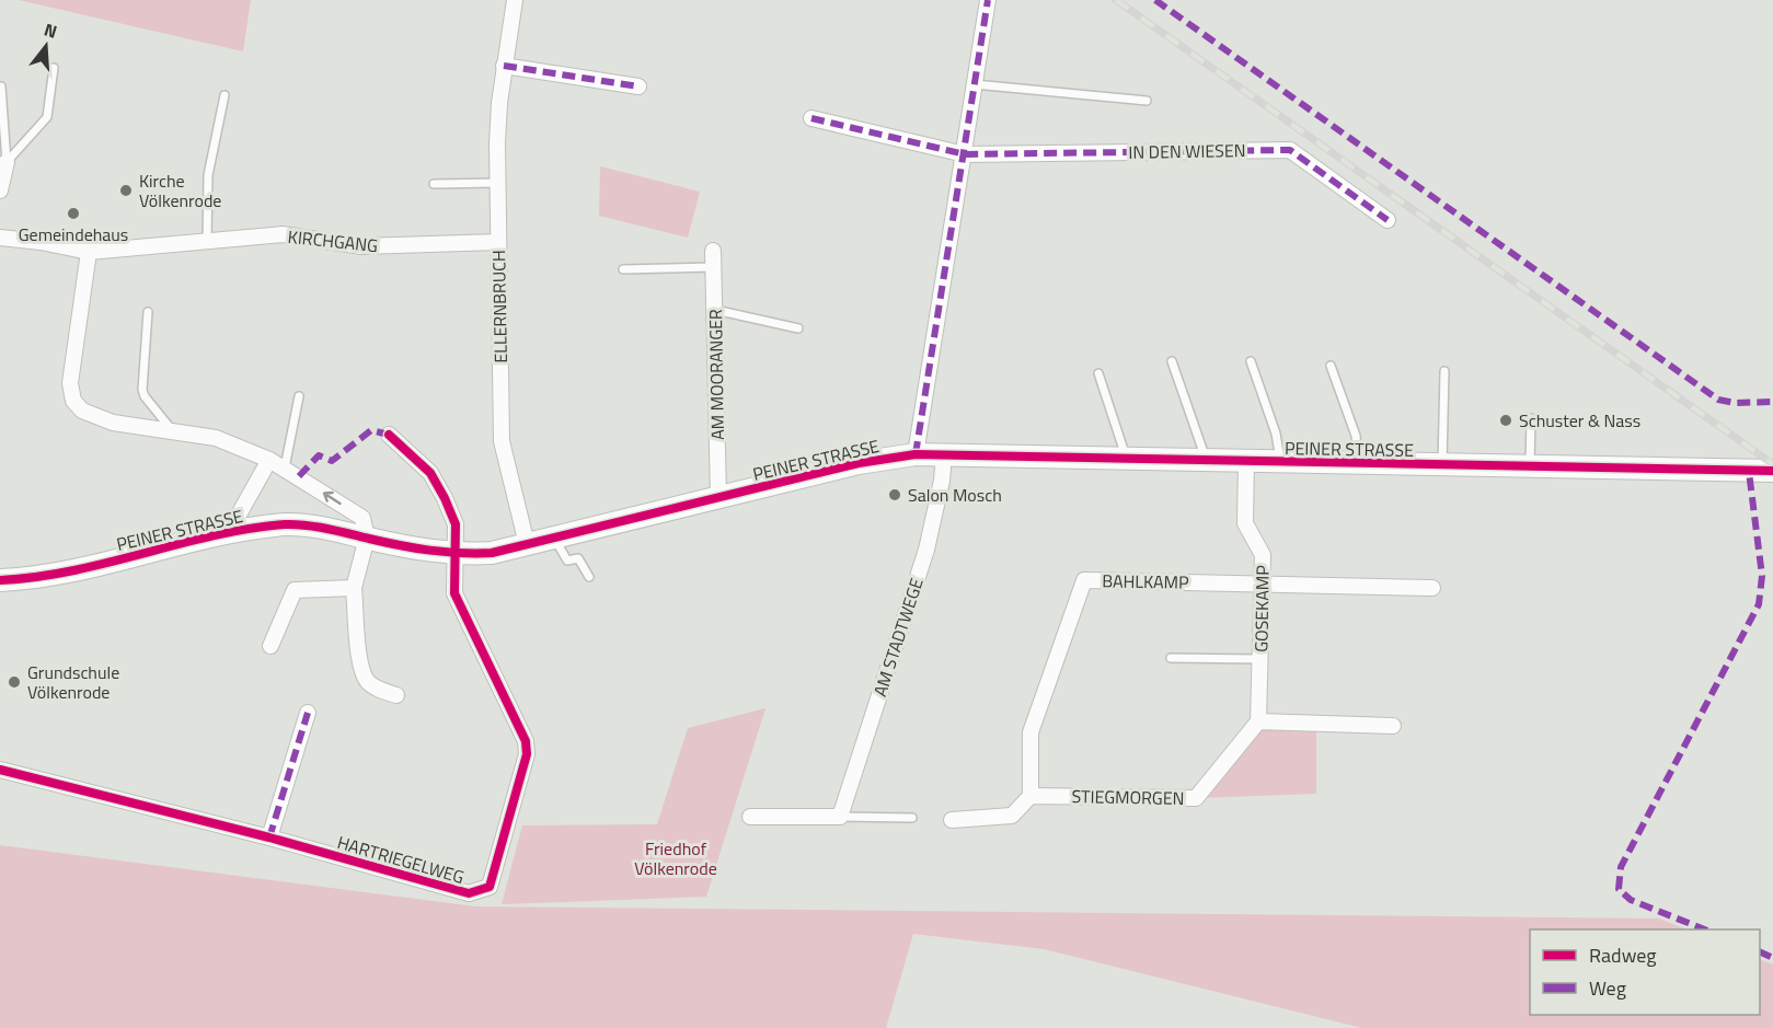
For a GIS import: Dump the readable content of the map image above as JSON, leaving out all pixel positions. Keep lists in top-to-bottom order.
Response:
{
  "streets": {
    "main road": ["PEINER STRASSE"],
    "street": [
      "IN DEN WIESEN",
      "KIRCHGANG",
      "ELLERNBRUCH",
      "AM MOORANGER",
      "BAHLKAMP",
      "GOSEKAMP",
      "AM STADTWEGE",
      "STIEGMORGEN",
      "HARTRIEGELWEG"
    ]
  },
  "crossings": [
    ["KIRCHGANG", "ELLERNBRUCH"],
    ["ELLERNBRUCH", "PEINER STRASSE"],
    ["AM MOORANGER", "PEINER STRASSE"],
    ["PEINER STRASSE", "GOSEKAMP"],
    ["PEINER STRASSE", "AM STADTWEGE"],
    ["PEINER STRASSE", "HARTRIEGELWEG"],
    ["BAHLKAMP", "GOSEKAMP"],
    ["BAHLKAMP", "STIEGMORGEN"],
    ["GOSEKAMP", "STIEGMORGEN"]
  ],
  "parks": ["Friedhof Völkenrode"],
  "places": [
    "Kirche Völkenrode",
    "Gemeindehaus",
    "Schuster & Nass",
    "Salon Mosch",
    "Grundschule Völkenrode"
  ],
  "legend": ["Radweg", "Weg"],
  "north": "top"
}
